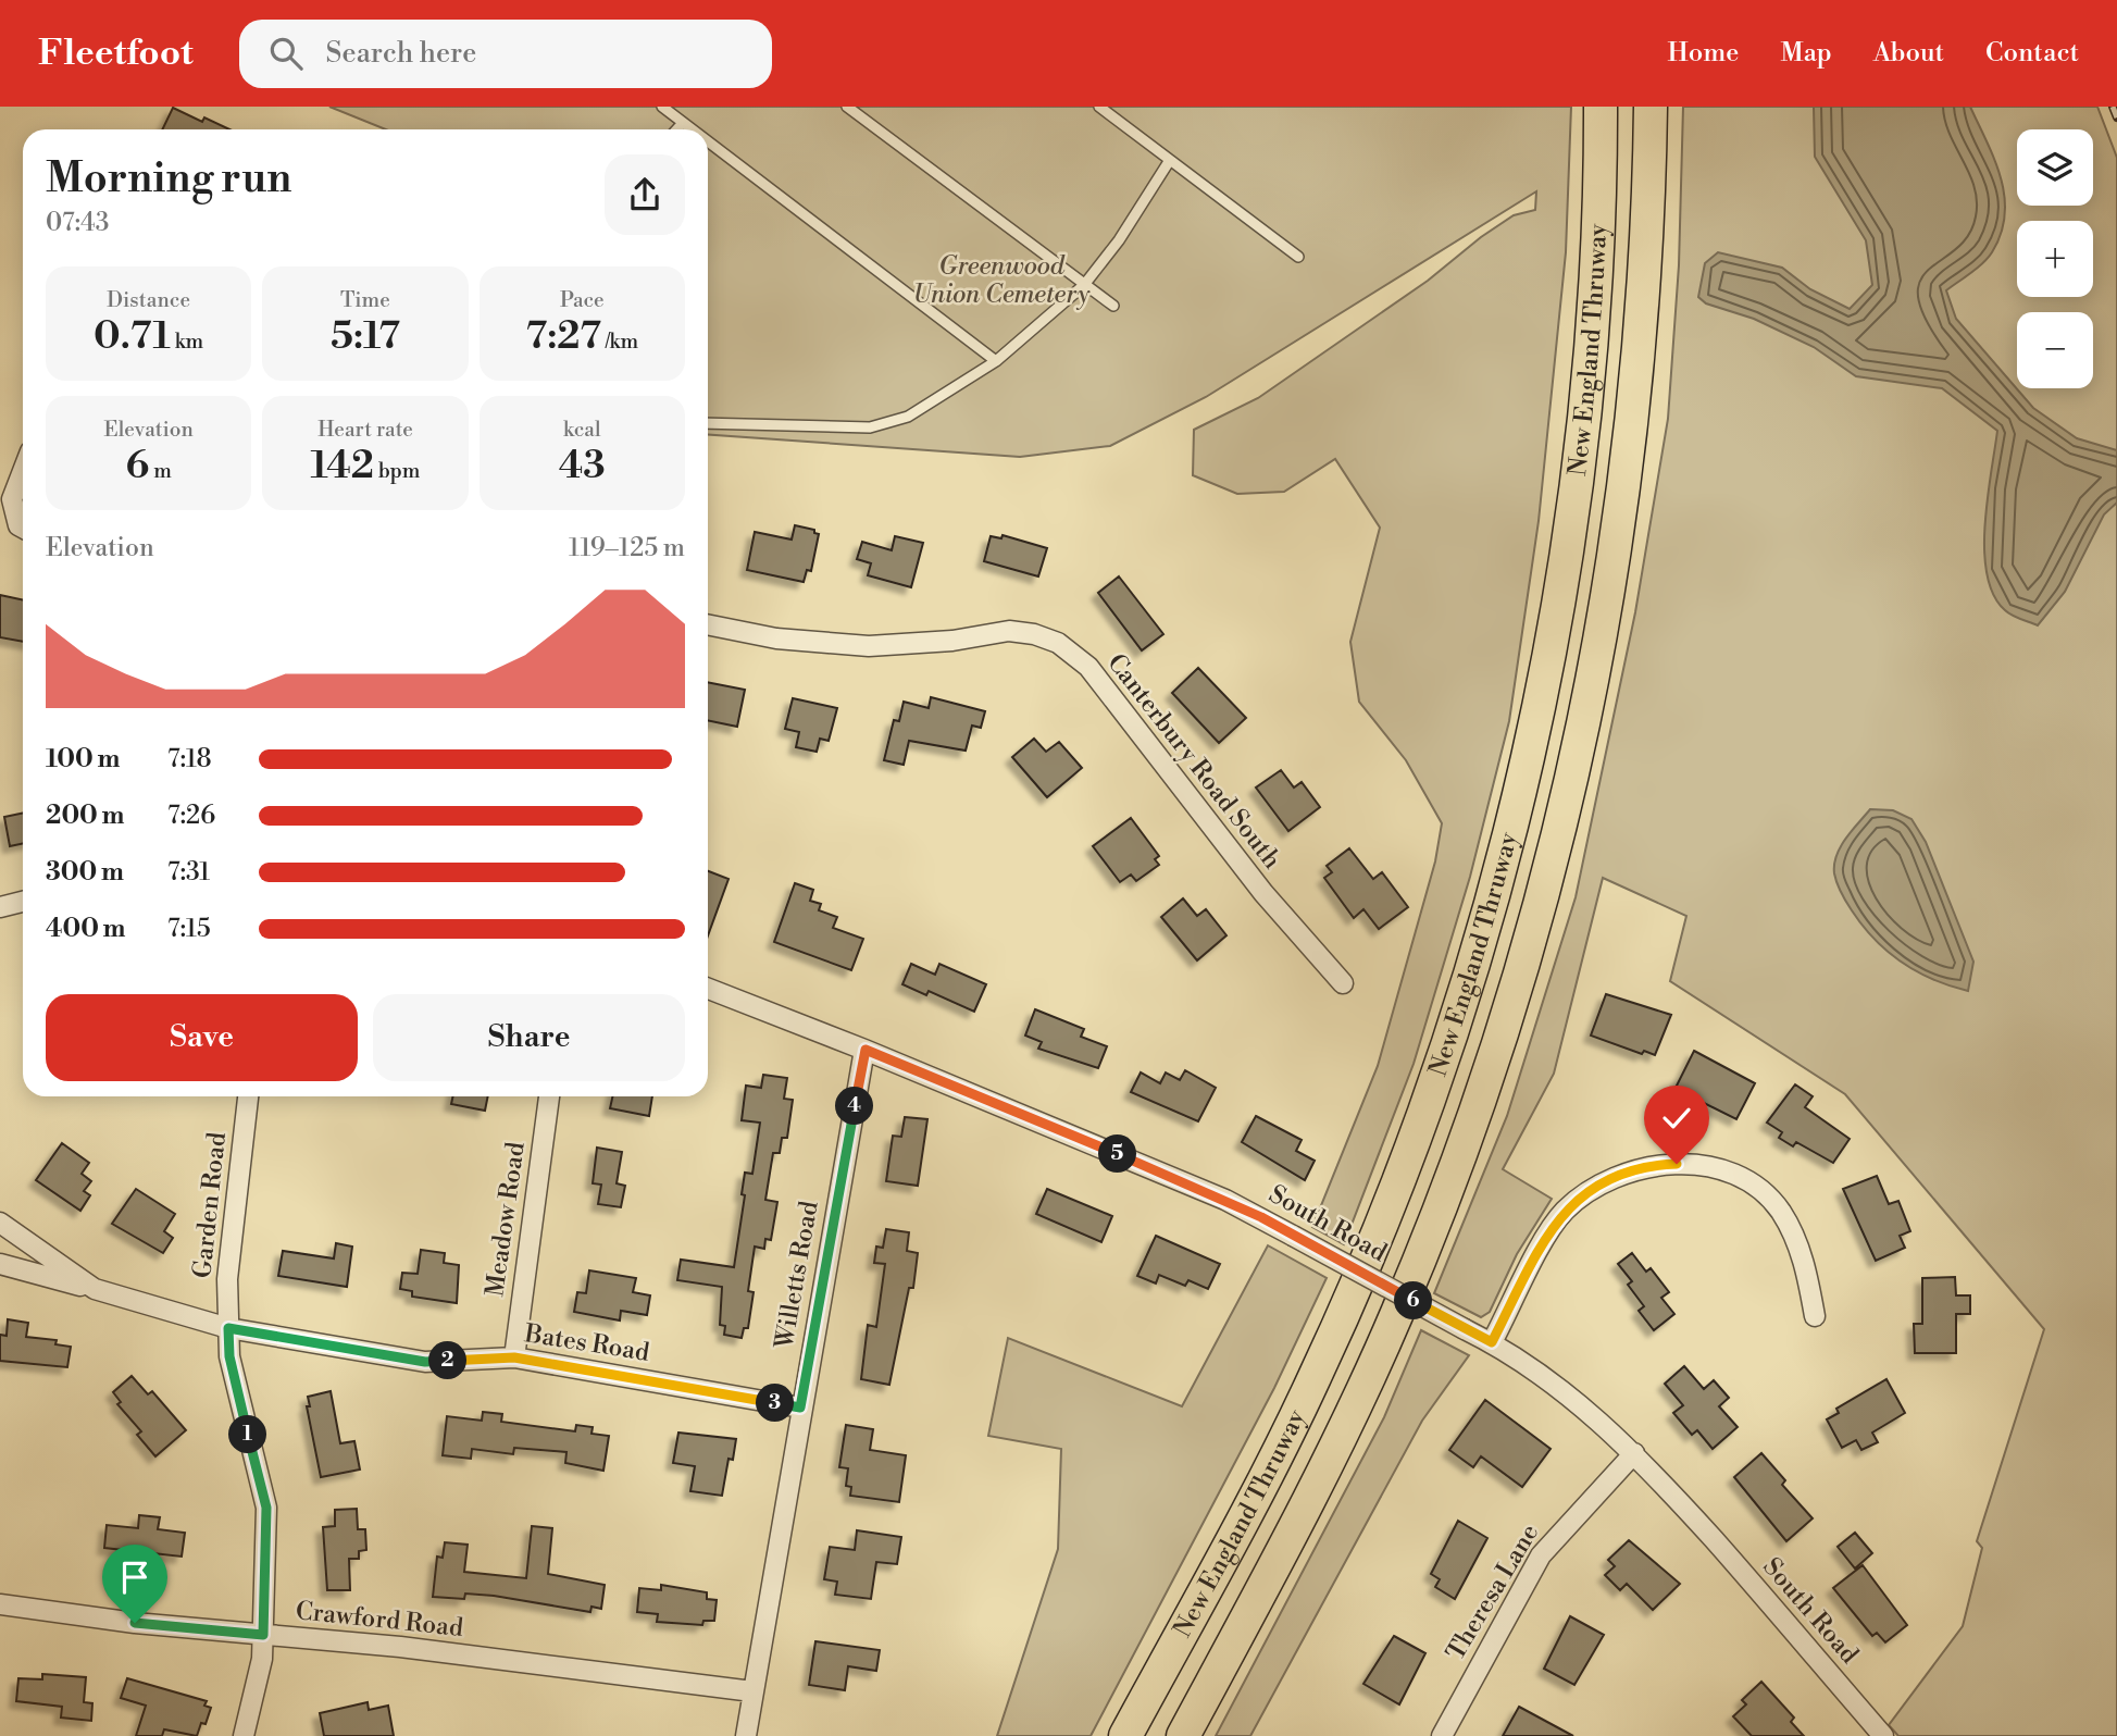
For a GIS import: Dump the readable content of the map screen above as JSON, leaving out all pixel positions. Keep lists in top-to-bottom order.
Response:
{
  "streets": {
    "highway": ["New England Thruway"],
    "street": [
      "Canterbury Road South",
      "Garden Road",
      "Meadow Road",
      "South Road",
      "Willetts Road",
      "Bates Road",
      "Theresa Lane",
      "Crawford Road"
    ]
  },
  "crossings": [
    ["Garden Road", "Bates Road"],
    ["Garden Road", "Crawford Road"],
    ["Meadow Road", "Bates Road"],
    ["South Road", "Willetts Road"],
    ["South Road", "Theresa Lane"],
    ["Willetts Road", "Bates Road"],
    ["Willetts Road", "Crawford Road"]
  ],
  "parks": ["Greenwood Union Cemetery"],
  "page": {
    "header": "Fleetfoot",
    "search": "Search here",
    "nav": [
      "Home",
      "Map",
      "About",
      "Contact"
    ],
    "map_buttons": ["+", "−"],
    "heading": ["Morning run", "07:43"],
    "stats": [
      ["Distance", "0.71 km"],
      ["Time", "5:17"],
      ["Pace", "7:27 /km"],
      ["Elevation", "6 m"],
      ["Heart rate", "142 bpm"],
      ["kcal", "43"]
    ],
    "chart": ["Elevation", "119–125 m"],
    "list": [
      {
        "name": "100 m",
        "note": "7:18"
      },
      {
        "name": "200 m",
        "note": "7:26"
      },
      {
        "name": "300 m",
        "note": "7:31"
      },
      {
        "name": "400 m",
        "note": "7:15"
      }
    ],
    "buttons": ["Save", "Share"],
    "pins": [
      "4",
      "5",
      "6",
      "2",
      "3",
      "1"
    ]
  }
}
